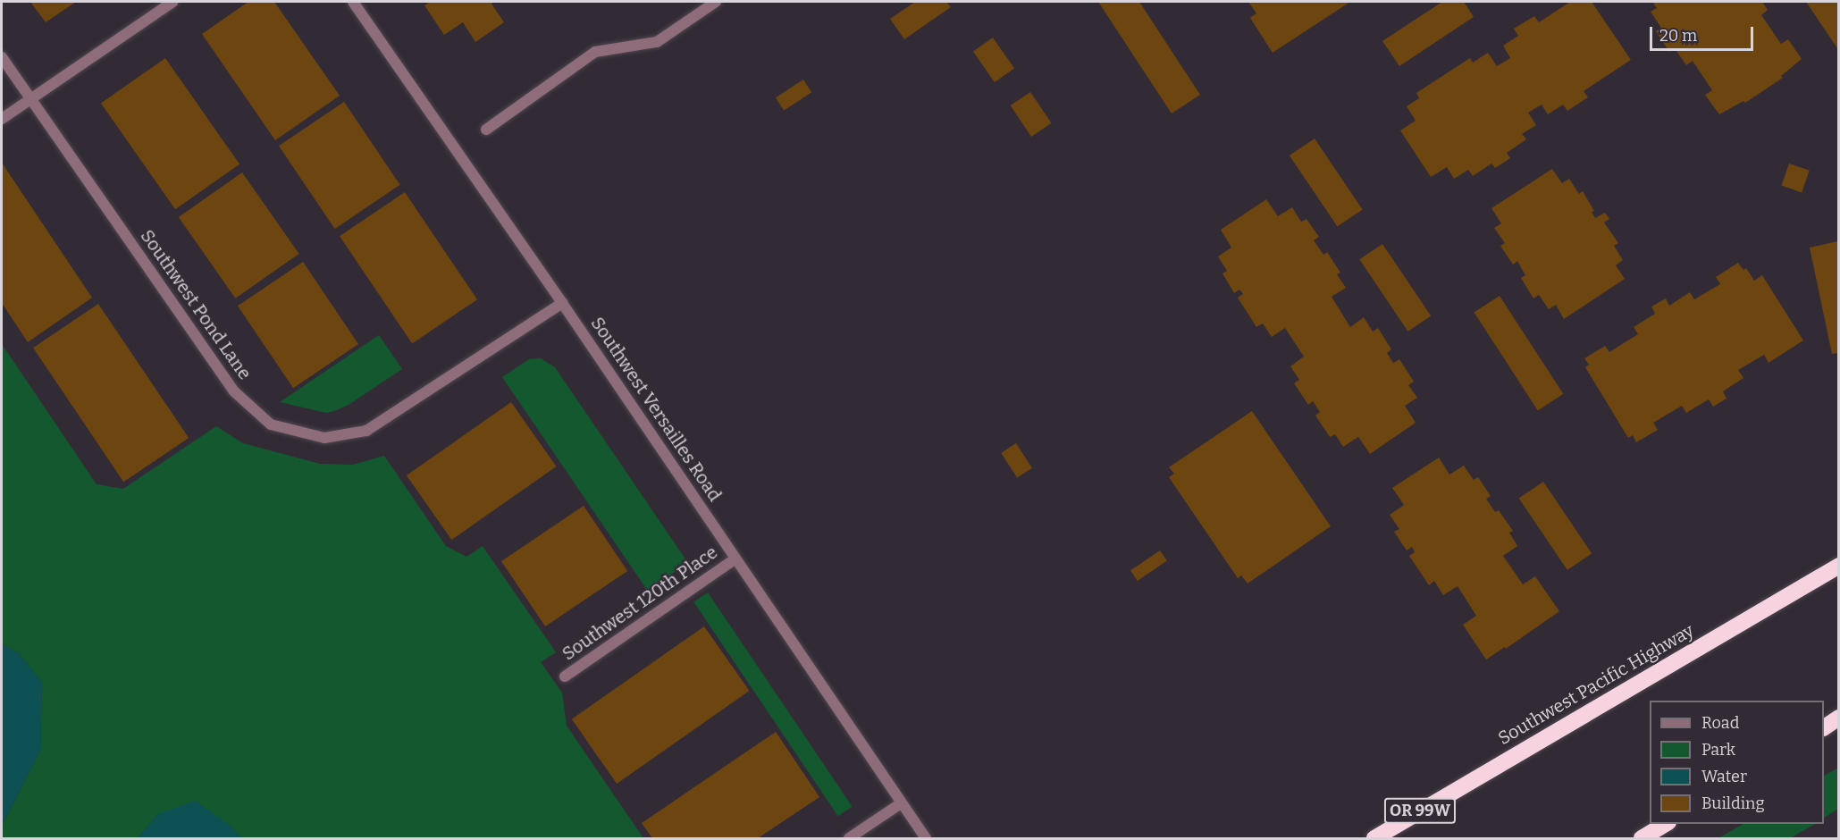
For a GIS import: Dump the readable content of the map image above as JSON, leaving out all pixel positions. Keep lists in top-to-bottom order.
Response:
{
  "streets": {
    "highway": ["Southwest Pacific Highway", "OR 99W"],
    "street": ["Southwest Pond Lane", "Southwest Versailles Road", "Southwest 120th Place"]
  },
  "crossings": [
    ["Southwest Pond Lane", "Southwest Versailles Road"],
    ["Southwest Versailles Road", "Southwest 120th Place"]
  ],
  "legend": [
    "Road",
    "Park",
    "Water",
    "Building"
  ],
  "scale_bar": "20 m"
}
